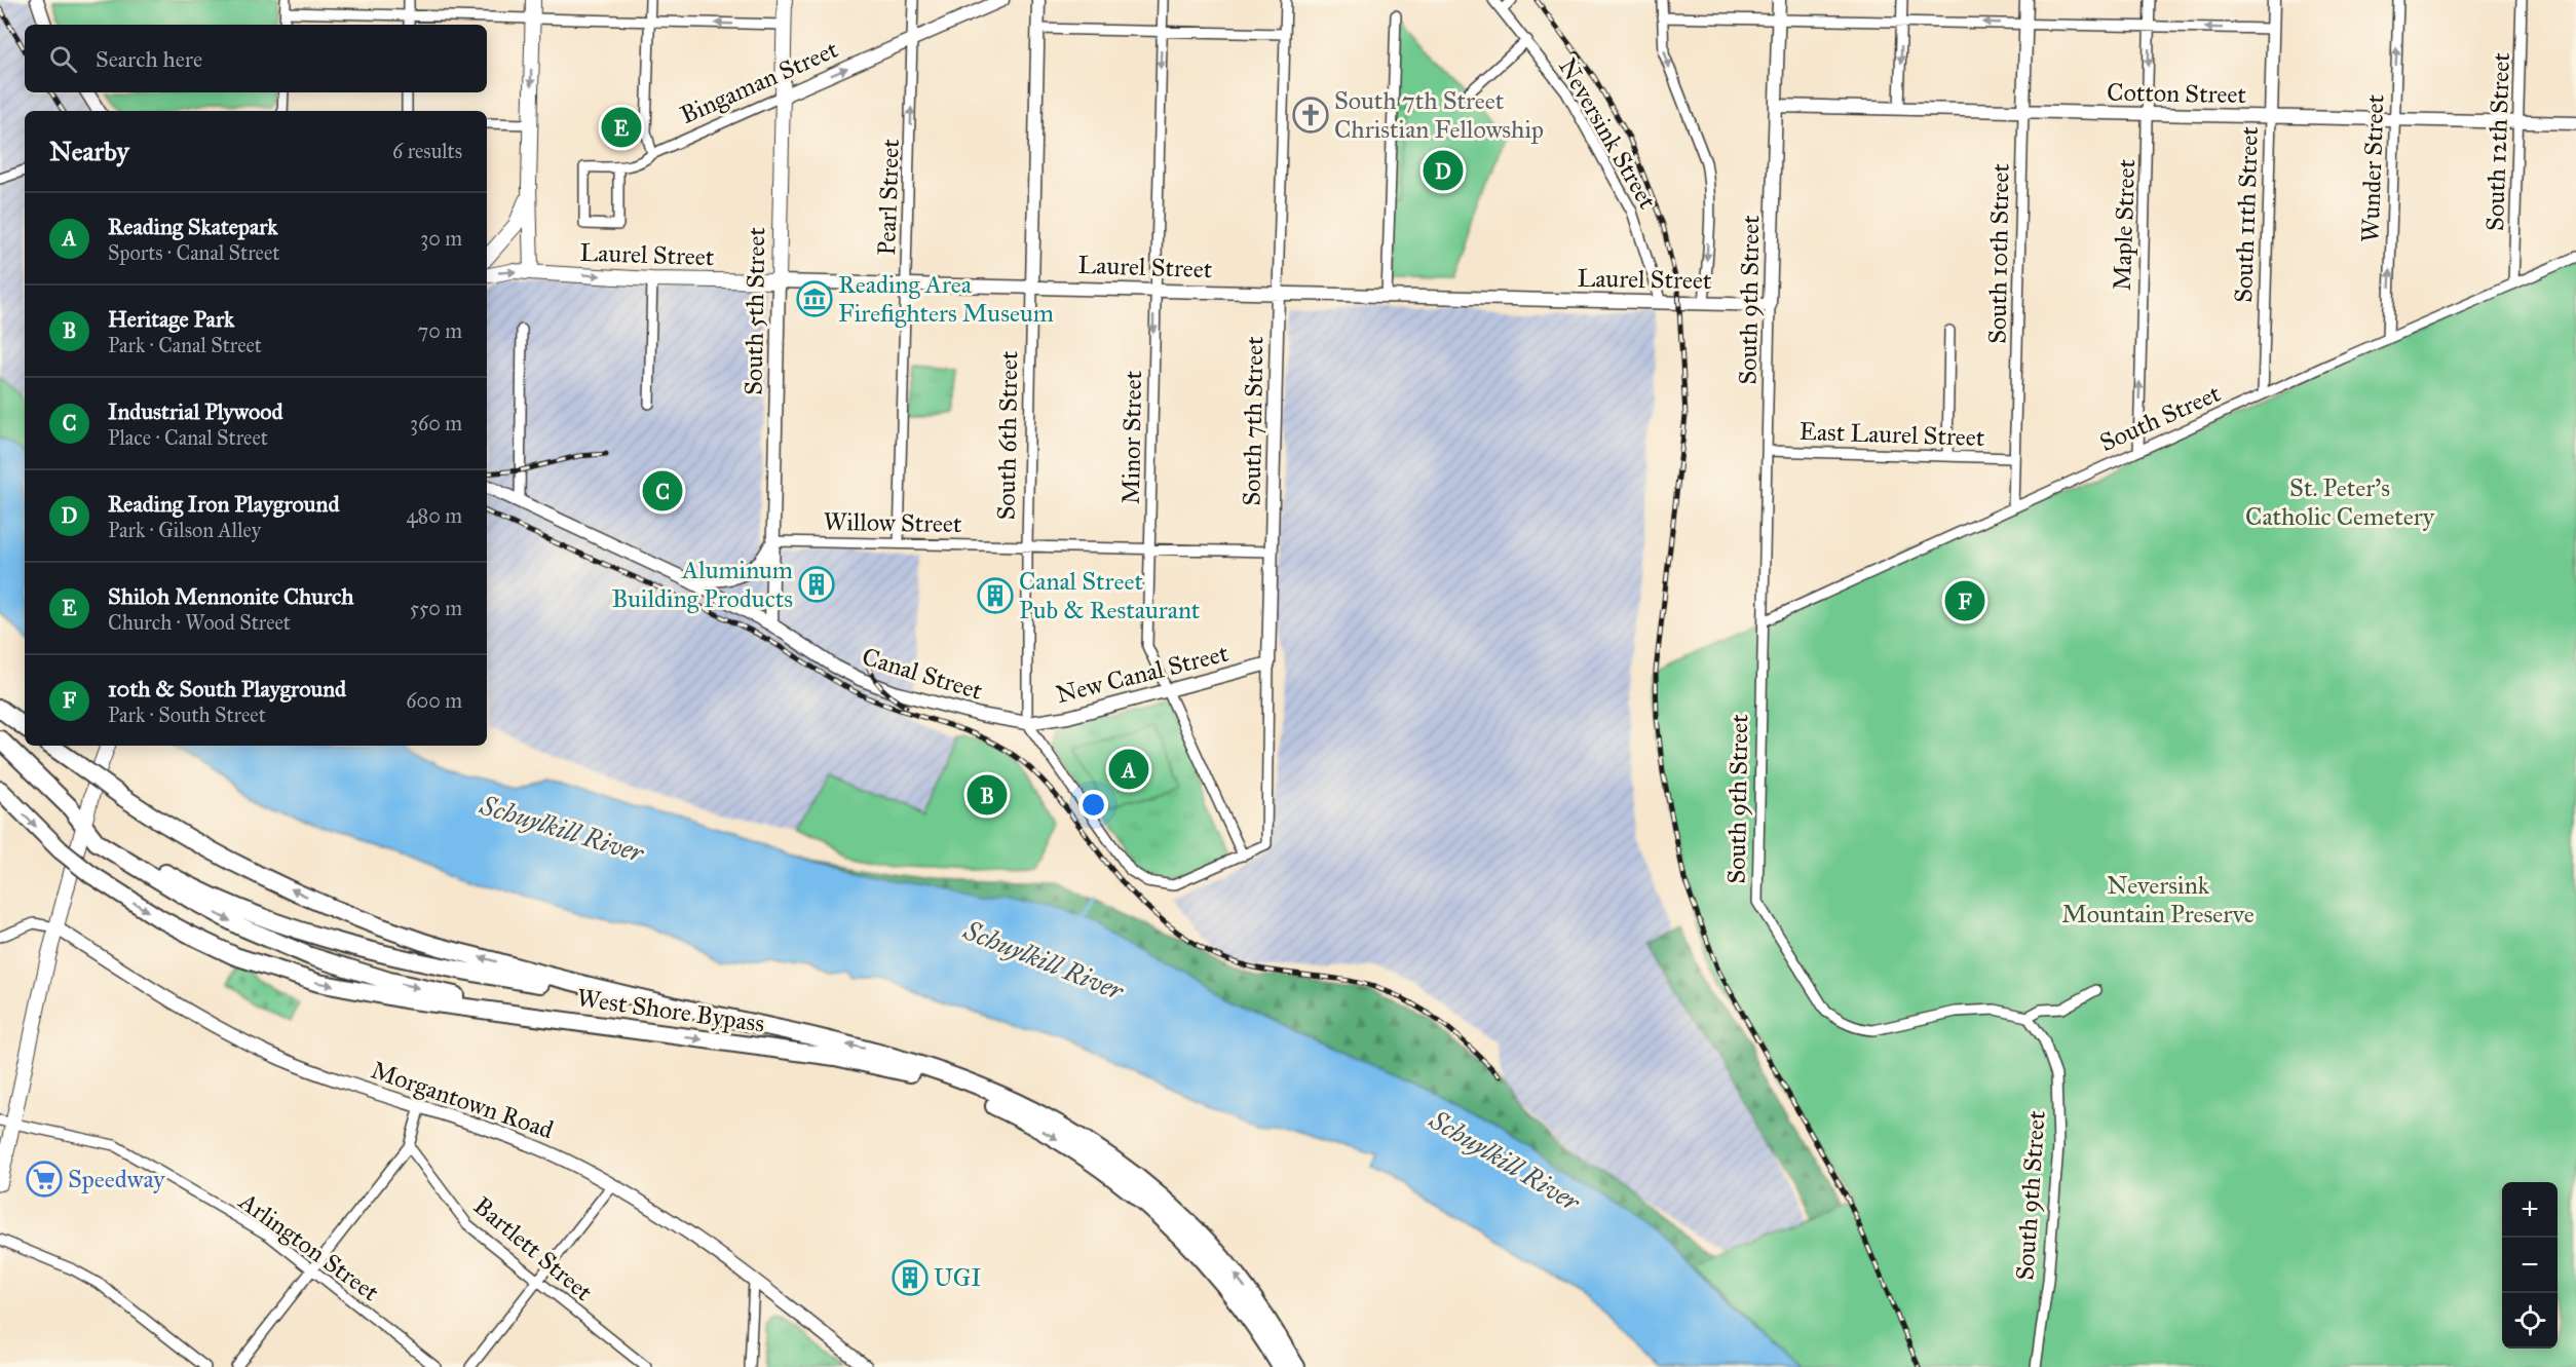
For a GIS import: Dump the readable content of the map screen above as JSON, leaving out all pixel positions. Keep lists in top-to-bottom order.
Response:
{
  "streets": {
    "highway": ["West Shore Bypass"],
    "main road": ["Laurel Street", "South 5th Street"],
    "street": [
      "Bingaman Street",
      "Cotton Street",
      "Neversink Street",
      "South 12th Street",
      "Wunder Street",
      "Pearl Street",
      "South 11th Street",
      "Maple Street",
      "South 10th Street",
      "South 9th Street",
      "South Street",
      "South 7th Street",
      "East Laurel Street",
      "South 6th Street",
      "Minor Street",
      "Willow Street",
      "Canal Street",
      "New Canal Street",
      "Morgantown Road",
      "Arlington Street",
      "Bartlett Street"
    ]
  },
  "crossings": [
    ["Bingaman Street", "Pearl Street"],
    ["Bingaman Street", "South 5th Street"],
    ["Cotton Street", "South 12th Street"],
    ["Cotton Street", "Wunder Street"],
    ["Cotton Street", "South 11th Street"],
    ["Cotton Street", "Maple Street"],
    ["Cotton Street", "South 10th Street"],
    ["Cotton Street", "South 9th Street"],
    ["Neversink Street", "Laurel Street"],
    ["South 12th Street", "South Street"],
    ["Wunder Street", "South Street"],
    ["Pearl Street", "Laurel Street"],
    ["Pearl Street", "Willow Street"],
    ["South 11th Street", "South Street"],
    ["Maple Street", "South Street"],
    ["South 10th Street", "South Street"],
    ["South 10th Street", "East Laurel Street"],
    ["Laurel Street", "South 9th Street"],
    ["Laurel Street", "South 5th Street"],
    ["Laurel Street", "South 7th Street"],
    ["Laurel Street", "South 6th Street"],
    ["Laurel Street", "Minor Street"],
    ["South 9th Street", "South Street"],
    ["South 9th Street", "East Laurel Street"],
    ["South 5th Street", "Willow Street"],
    ["South 5th Street", "Canal Street"],
    ["South 7th Street", "Minor Street"],
    ["South 7th Street", "Willow Street"],
    ["South 7th Street", "New Canal Street"],
    ["South 6th Street", "Willow Street"],
    ["South 6th Street", "Canal Street"],
    ["South 6th Street", "New Canal Street"],
    ["Minor Street", "Willow Street"],
    ["Minor Street", "New Canal Street"],
    ["Canal Street", "New Canal Street"]
  ],
  "one_way": ["Wunder Street", "Pearl Street", "Minor Street"],
  "water": ["Schuylkill River"],
  "parks": ["St. Peter's Catholic Cemetery", "Neversink Mountain Preserve"],
  "places": {
    "church": ["South 7th Street Christian Fellowship"],
    "museum": ["Reading Area Firefighters Museum"],
    "building": ["Aluminum Building Products", "Canal Street Pub & Restaurant", "UGI"],
    "supermarket": ["Speedway"]
  },
  "page": {
    "search": "Search here",
    "pins": [
      "E",
      "D",
      "C",
      "F",
      "A",
      "B"
    ],
    "heading": ["Nearby", "6 results"],
    "list": [
      {
        "mark": "A",
        "name": "Reading Skatepark",
        "note": "Sports · Canal Street",
        "value": "30 m"
      },
      {
        "mark": "B",
        "name": "Heritage Park",
        "note": "Park · Canal Street",
        "value": "70 m"
      },
      {
        "mark": "C",
        "name": "Industrial Plywood",
        "note": "Place · Canal Street",
        "value": "360 m"
      },
      {
        "mark": "D",
        "name": "Reading Iron Playground",
        "note": "Park · Gilson Alley",
        "value": "480 m"
      },
      {
        "mark": "E",
        "name": "Shiloh Mennonite Church",
        "note": "Church · Wood Street",
        "value": "550 m"
      },
      {
        "mark": "F",
        "name": "10th & South Playground",
        "note": "Park · South Street",
        "value": "600 m"
      }
    ],
    "map_buttons": ["+", "−"]
  }
}
